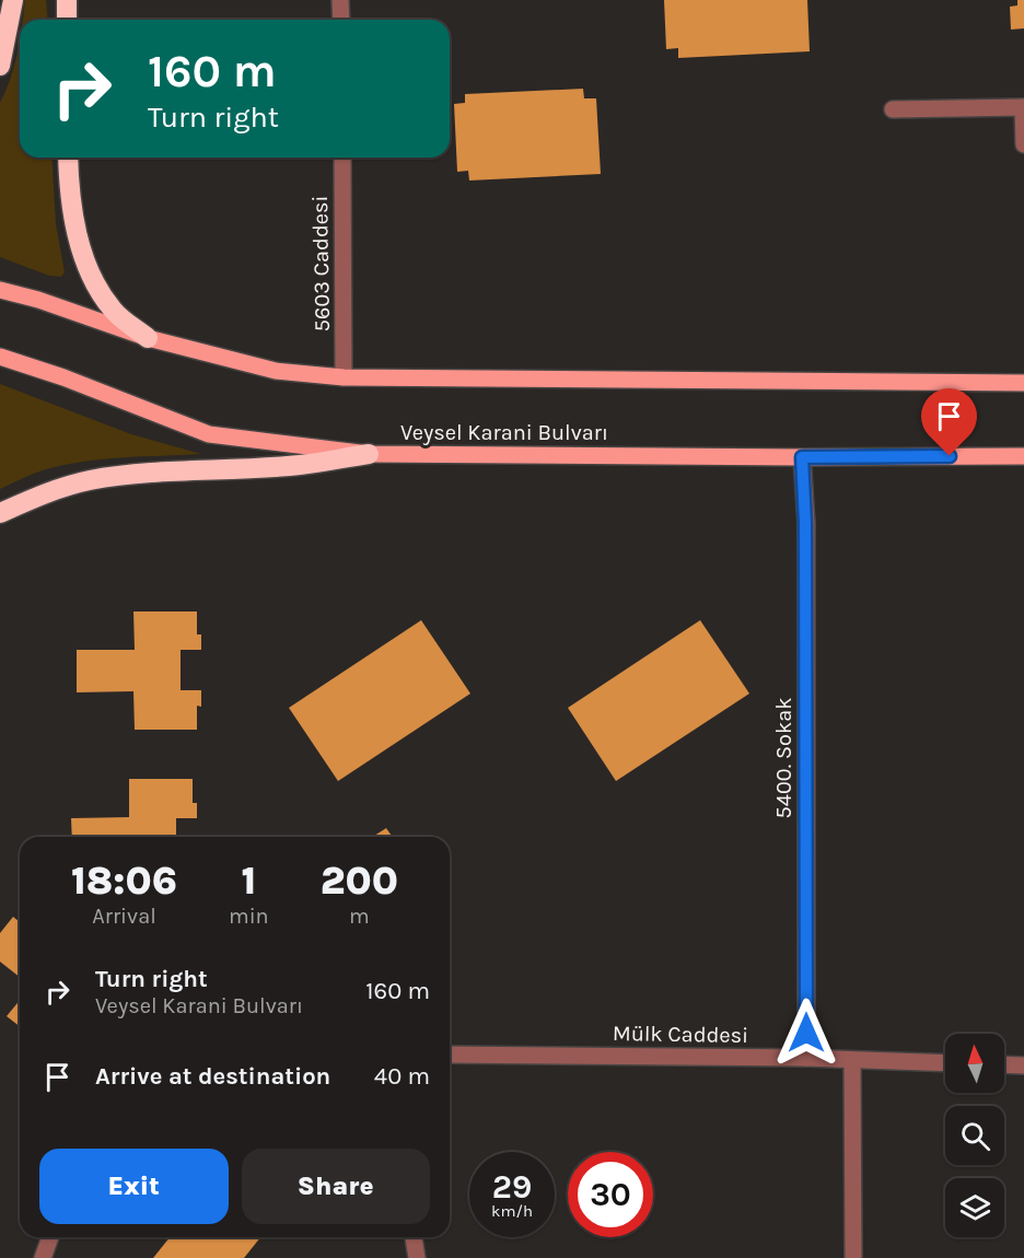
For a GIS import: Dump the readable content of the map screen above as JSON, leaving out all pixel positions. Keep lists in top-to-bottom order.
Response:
{
  "streets": {
    "main road": ["Veysel Karani Bulvarı"],
    "street": ["5603 Caddesi", "5400. Sokak", "Mülk Caddesi"]
  },
  "crossings": [
    ["Veysel Karani Bulvarı", "5400. Sokak"],
    ["5400. Sokak", "Mülk Caddesi"]
  ],
  "north": "top",
  "page": {
    "turn": ["160 m", "Turn right"],
    "eta": [
      "18:06",
      "Arrival",
      "1",
      "min",
      "200",
      "m"
    ],
    "list": [
      {
        "name": "Turn right",
        "note": "Veysel Karani Bulvarı",
        "value": "160 m"
      },
      {
        "name": "Arrive at destination",
        "value": "40 m"
      }
    ],
    "buttons": ["Exit", "Share"],
    "speed": "29 km/h",
    "limit": "30"
  }
}
